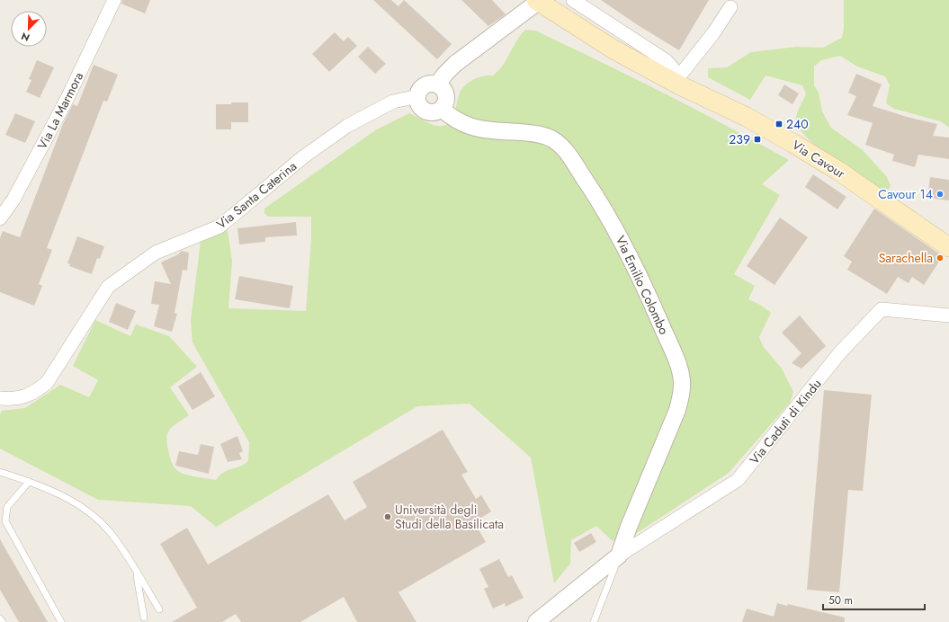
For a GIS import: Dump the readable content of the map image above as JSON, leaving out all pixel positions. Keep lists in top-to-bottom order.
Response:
{
  "streets": {
    "main road": ["Via Cavour"],
    "street": [
      "Via La Marmora",
      "Via Santa Caterina",
      "Via Emilio Colombo",
      "Via Caduti di Kindu"
    ]
  },
  "crossings": [
    ["Via Santa Caterina", "Via Emilio Colombo"],
    ["Via Emilio Colombo", "Via Caduti di Kindu"]
  ],
  "places": {
    "transit": ["240", "239"],
    "other": ["Cavour 14", "Sarachella", "Università degli Studi della Basilicata"]
  },
  "scale_bar": "50 m",
  "north": "bottom left"
}
